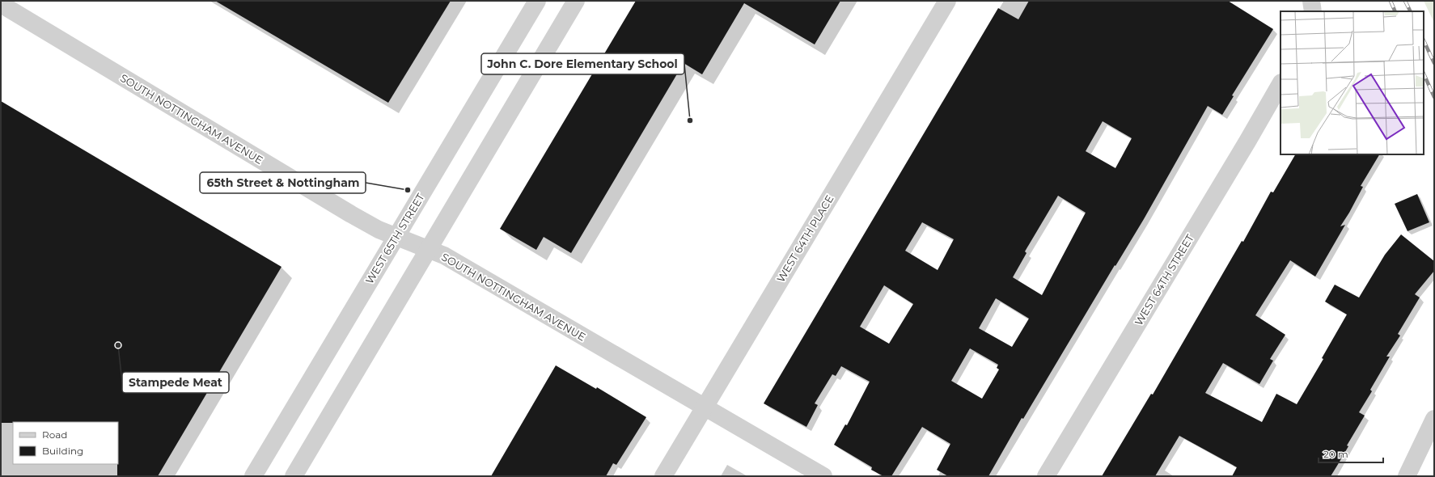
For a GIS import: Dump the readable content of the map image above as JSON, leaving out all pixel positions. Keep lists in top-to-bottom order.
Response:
{
  "streets": {
    "street": [
      "SOUTH NOTTINGHAM AVENUE",
      "WEST 65TH STREET",
      "WEST 64TH PLACE",
      "WEST 64TH STREET"
    ]
  },
  "crossings": [
    ["SOUTH NOTTINGHAM AVENUE", "WEST 65TH STREET"],
    ["SOUTH NOTTINGHAM AVENUE", "WEST 64TH PLACE"]
  ],
  "places": ["John C. Dore Elementary School", "65th Street & Nottingham", "Stampede Meat"],
  "legend": ["Road", "Building"],
  "scale_bar": "20 m"
}
